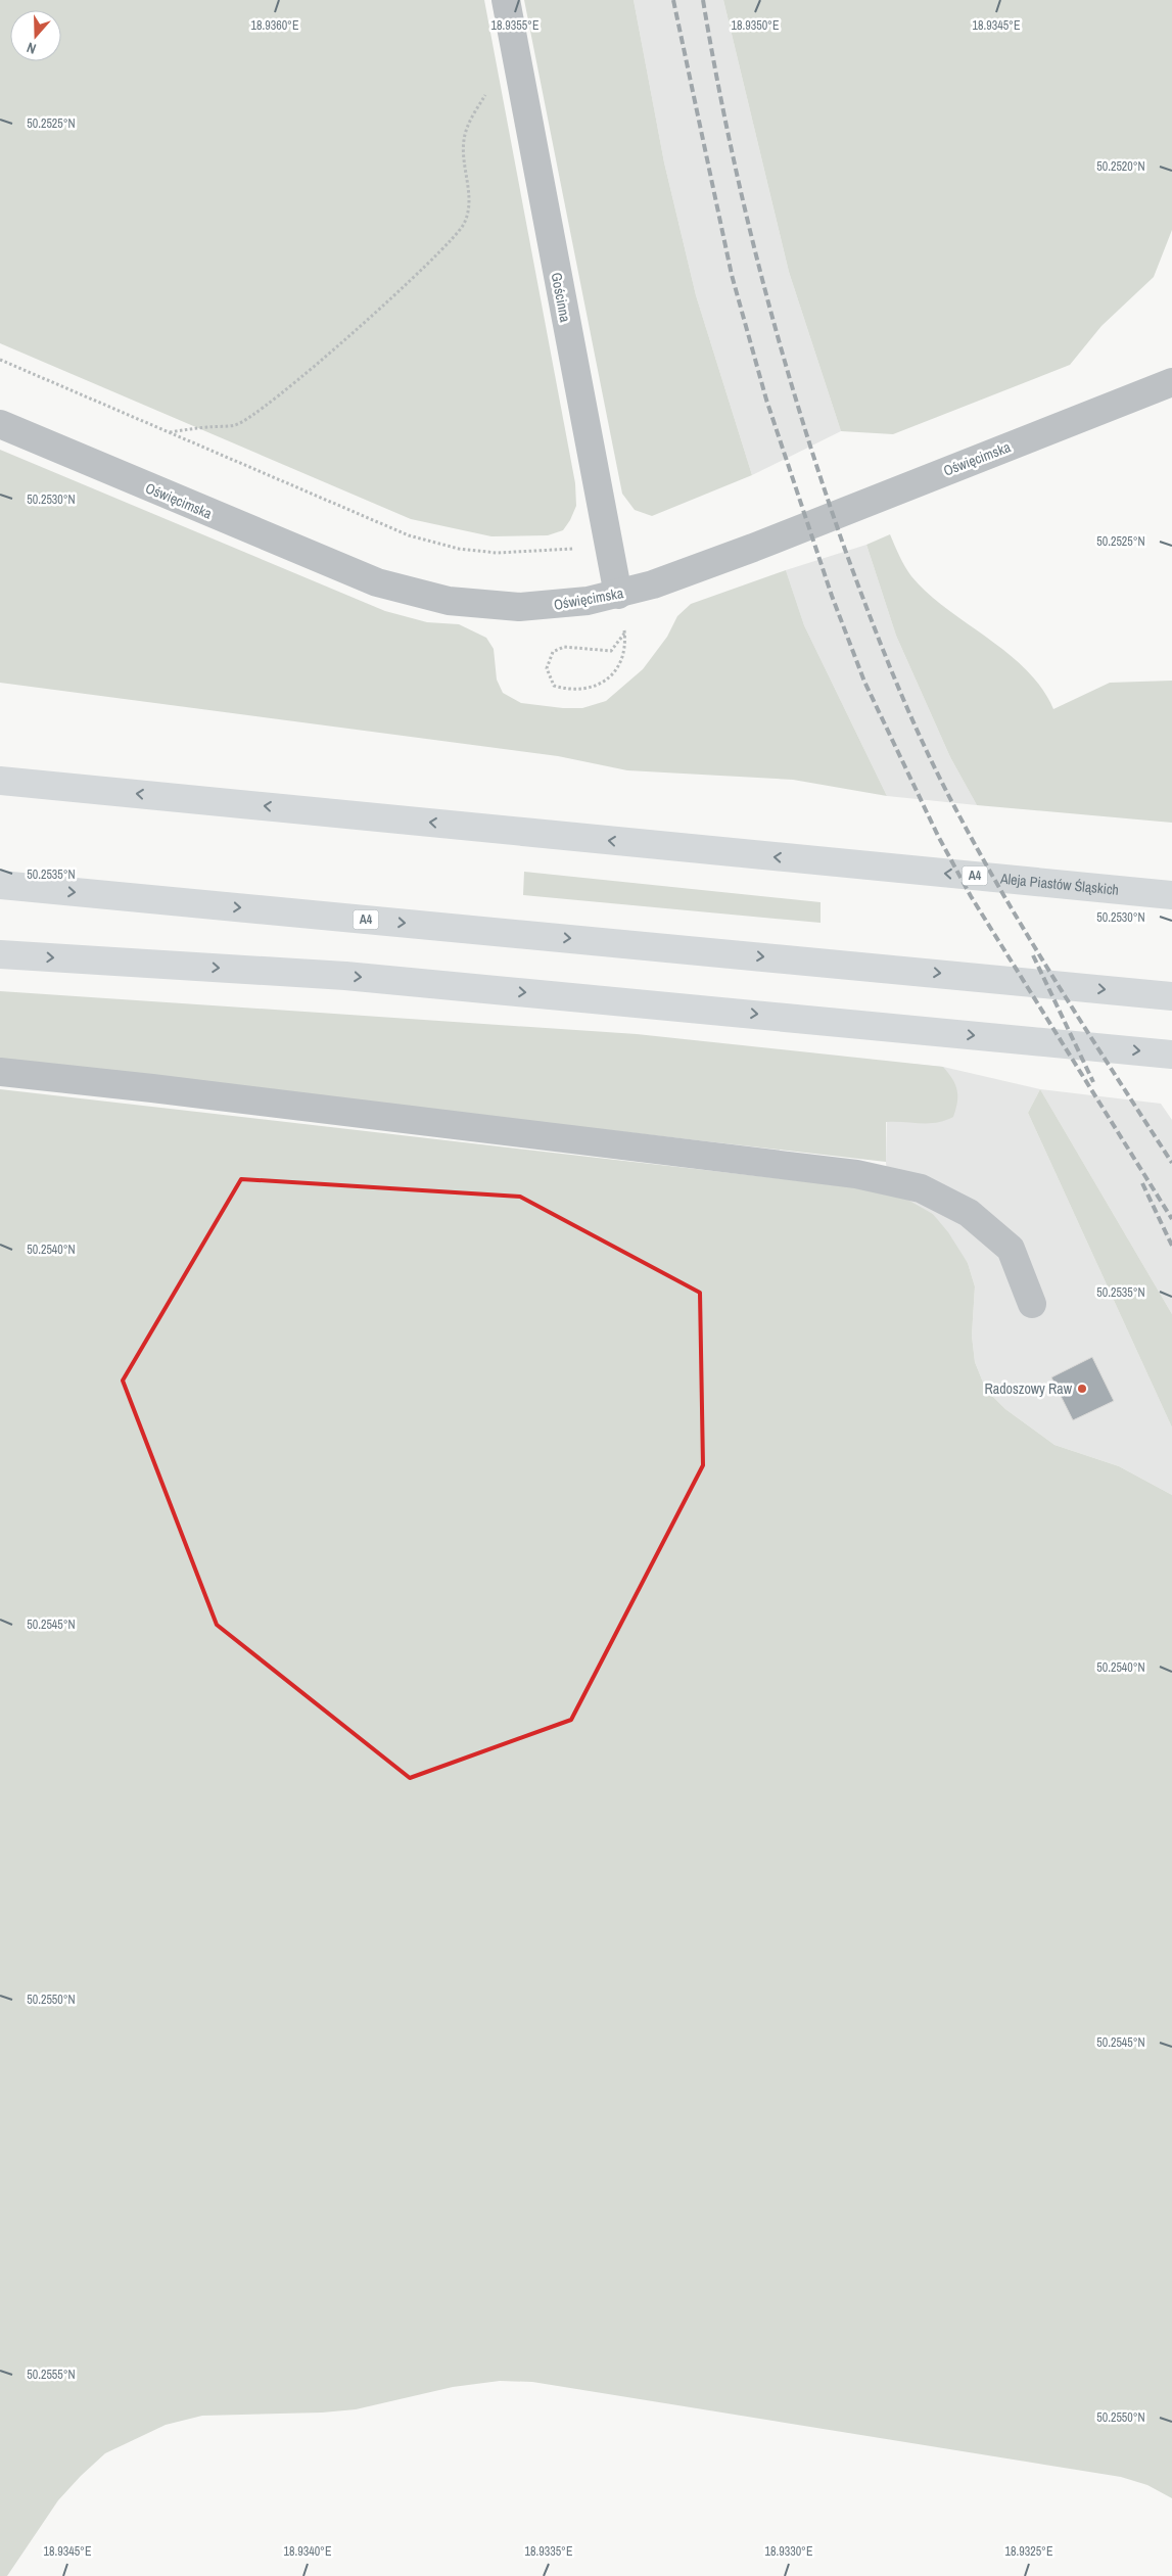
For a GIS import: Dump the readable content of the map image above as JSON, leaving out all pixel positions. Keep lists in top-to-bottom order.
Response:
{
  "streets": {
    "highway": ["A4", "Aleja Piastów Śląskich"],
    "street": ["Gościnna", "Oświęcimska"]
  },
  "crossings": [
    ["Gościnna", "Oświęcimska"]
  ],
  "places": ["Radoszowy Raw"],
  "north": "bottom",
  "coordinates": [
    "18.9360°E",
    "18.9355°E",
    "18.9350°E",
    "18.9345°E",
    "50.2525°N",
    "50.2520°N",
    "50.2530°N",
    "50.2535°N",
    "50.2540°N",
    "50.2545°N",
    "50.2550°N",
    "50.2555°N",
    "18.9340°E",
    "18.9335°E",
    "18.9330°E",
    "18.9325°E"
  ]
}
